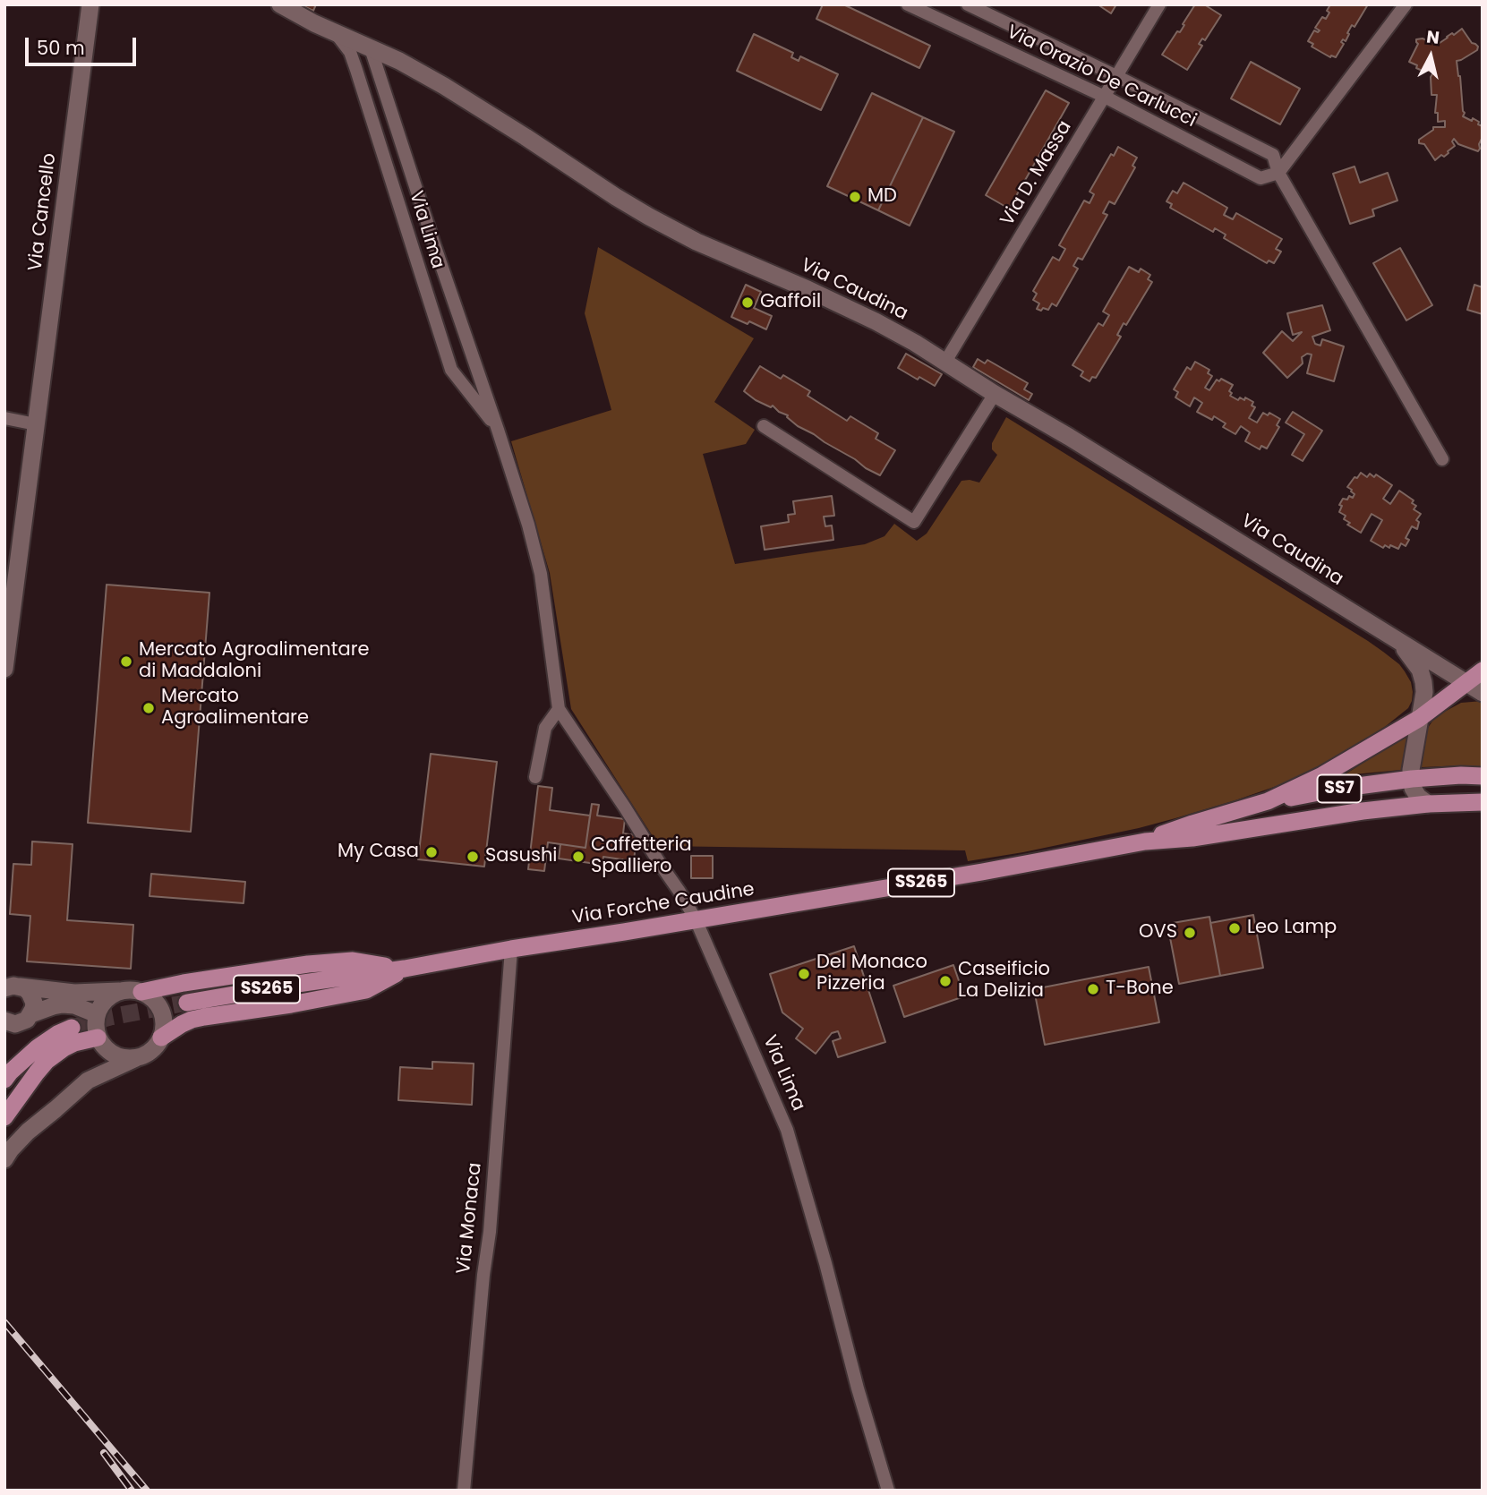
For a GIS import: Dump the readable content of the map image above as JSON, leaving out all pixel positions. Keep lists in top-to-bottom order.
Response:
{
  "streets": {
    "main road": [
      "Via Cancello",
      "Via Caudina",
      "SS7",
      "SS265",
      "Via Forche Caudine"
    ],
    "street": [
      "Via Orazio De Carlucci",
      "Via D. Massa",
      "Via Lima",
      "Via Monaca"
    ]
  },
  "crossings": [
    ["Via Orazio De Carlucci", "Via D. Massa"],
    ["Via D. Massa", "Via Caudina"],
    ["Via Lima", "Via Caudina"],
    ["Via Lima", "Via Forche Caudine"],
    ["Via Caudina", "SS7"],
    ["Via Caudina", "Via Forche Caudine"],
    ["SS7", "Via Forche Caudine"],
    ["Via Forche Caudine", "Via Monaca"]
  ],
  "places": [
    "MD",
    "Gaffoil",
    "Mercato Agroalimentare di Maddaloni",
    "Mercato Agroalimentare",
    "My Casa",
    "Sasushi",
    "Caffetteria Spalliero",
    "Leo Lamp",
    "OVS",
    "Del Monaco Pizzeria",
    "Caseificio La Delizia",
    "T-Bone"
  ],
  "scale_bar": "50 m",
  "north": "top"
}
